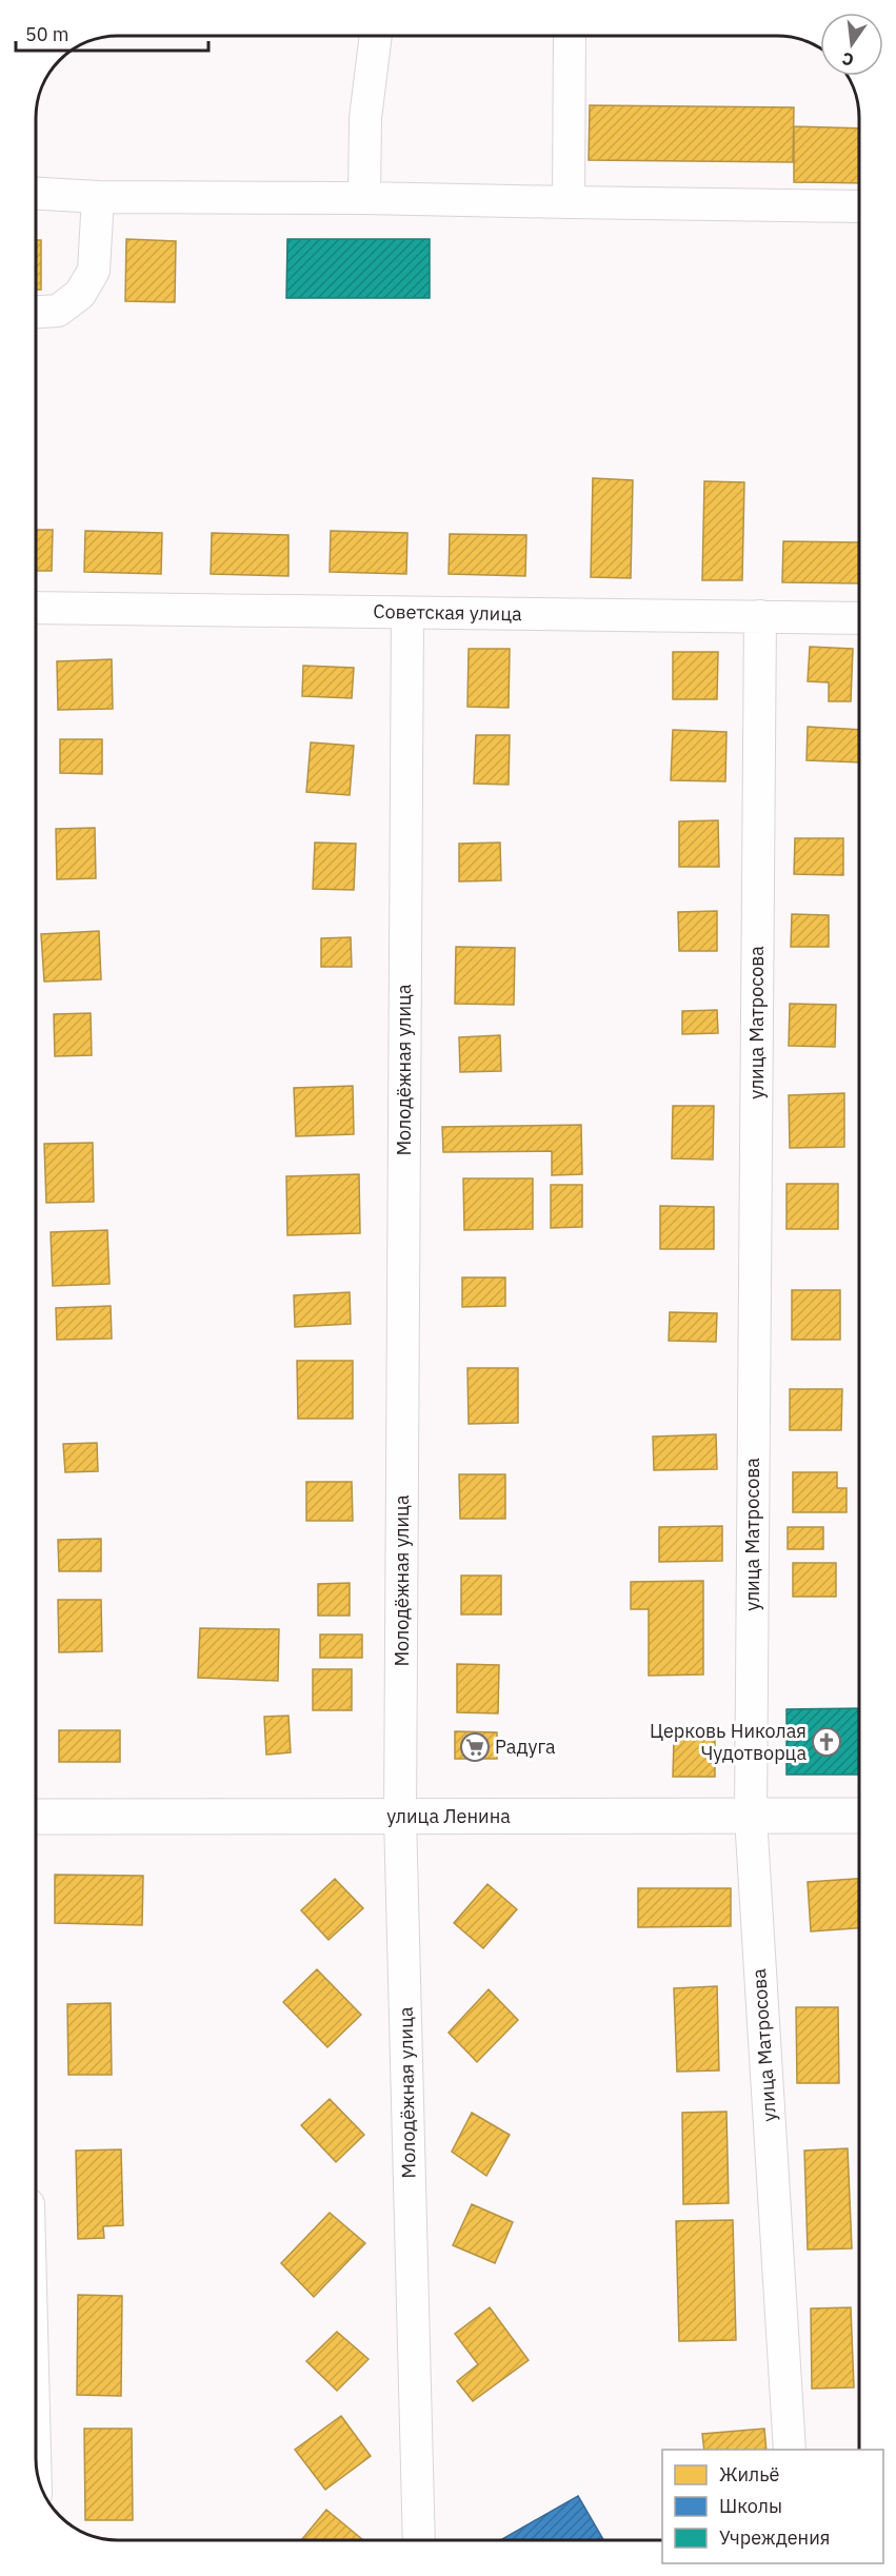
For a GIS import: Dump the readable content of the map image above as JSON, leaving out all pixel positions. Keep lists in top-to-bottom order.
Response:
{
  "streets": {
    "main road": ["улица Ленина"],
    "street": ["Советская улица", "улица Матросова", "Молодёжная улица"]
  },
  "crossings": [
    ["Советская улица", "улица Матросова"],
    ["Советская улица", "Молодёжная улица"],
    ["улица Матросова", "улица Ленина"],
    ["Молодёжная улица", "улица Ленина"]
  ],
  "places": {
    "church": ["Церковь Николая Чудотворца"],
    "supermarket": ["Радуга"]
  },
  "legend": ["Жильё", "Школы", "Учреждения"],
  "scale_bar": "50 m",
  "north": "bottom"
}
